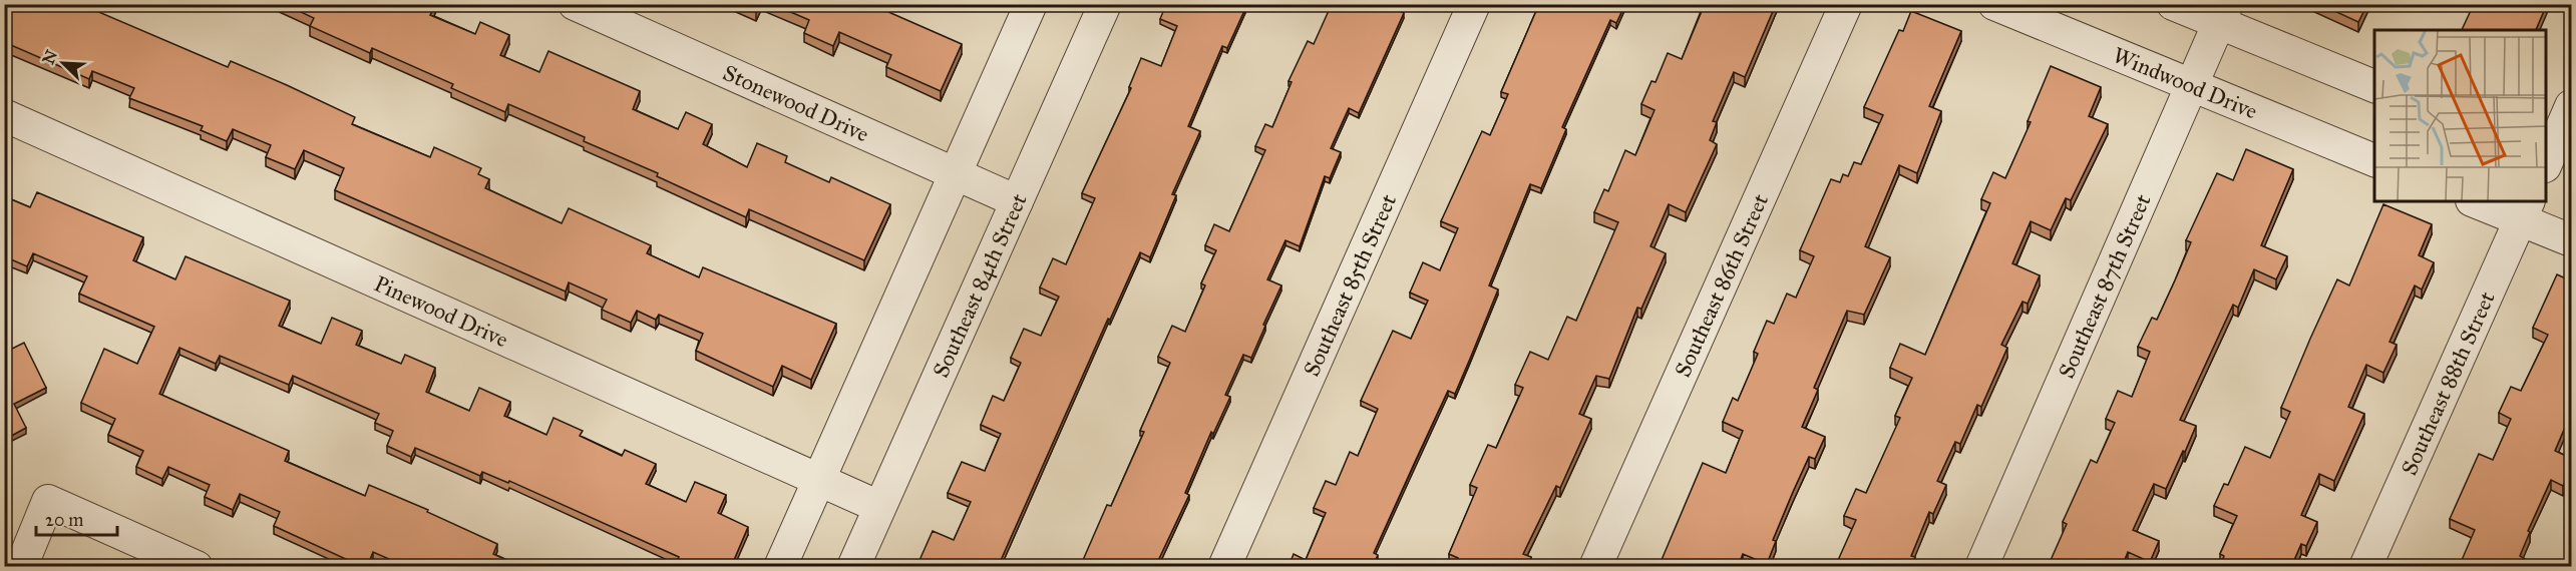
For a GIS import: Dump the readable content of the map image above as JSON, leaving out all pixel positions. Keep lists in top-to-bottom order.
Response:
{
  "streets": {
    "street": [
      "Windwood Drive",
      "Stonewood Drive",
      "Southeast 84th Street",
      "Southeast 85th Street",
      "Southeast 86th Street",
      "Southeast 87th Street",
      "Pinewood Drive",
      "Southeast 88th Street"
    ]
  },
  "crossings": [
    ["Windwood Drive", "Southeast 87th Street"],
    ["Stonewood Drive", "Southeast 84th Street"],
    ["Southeast 84th Street", "Pinewood Drive"]
  ],
  "scale_bar": "20 m",
  "north": "top left"
}
